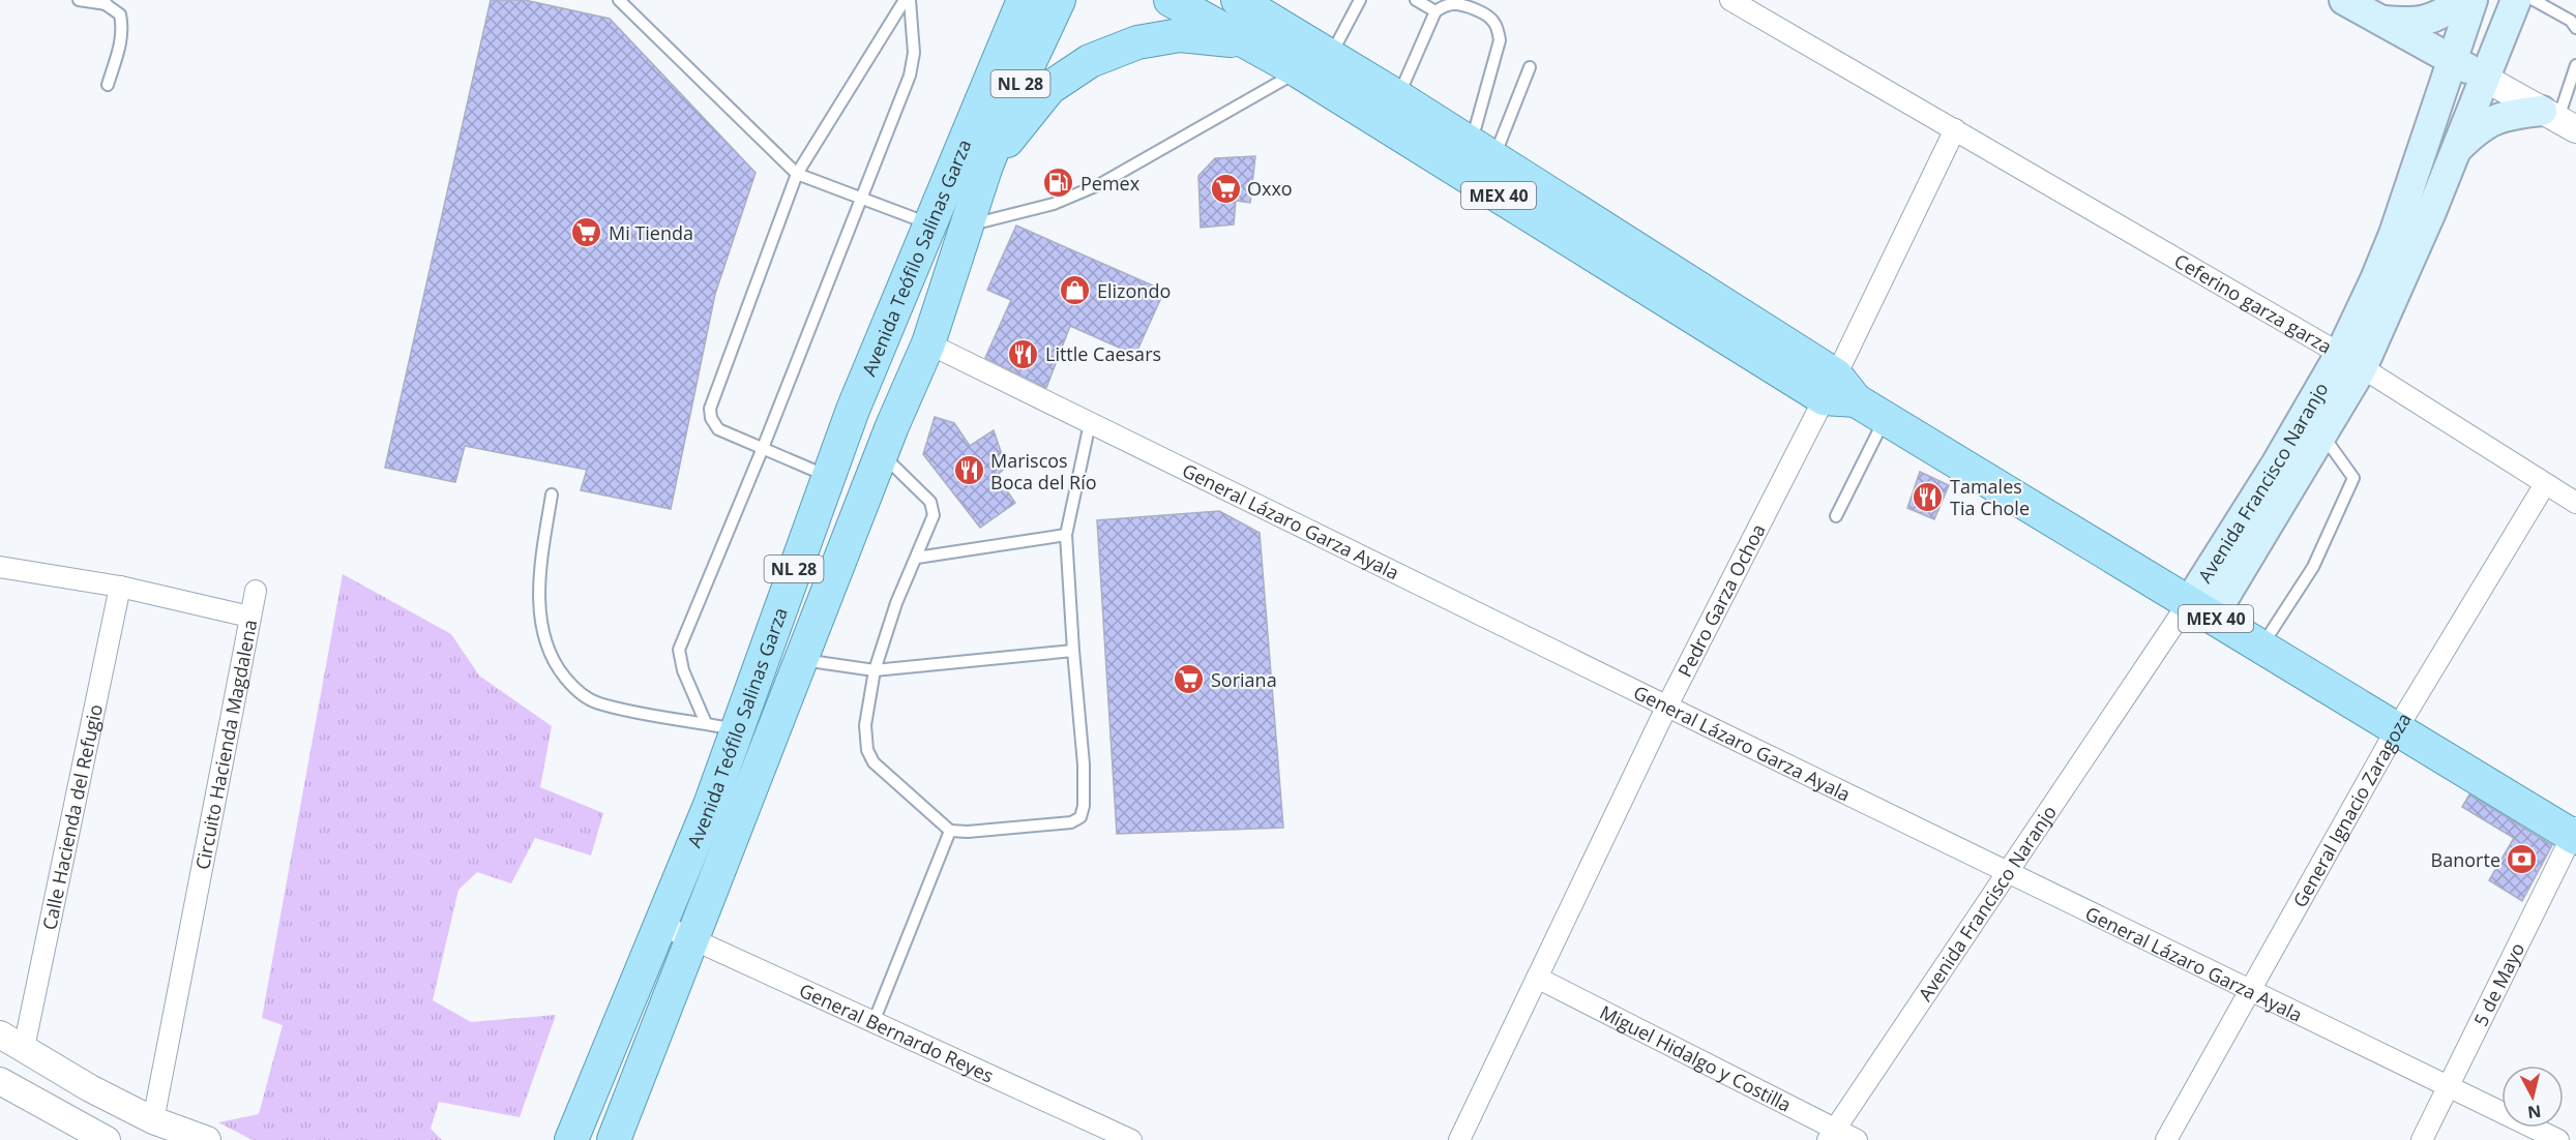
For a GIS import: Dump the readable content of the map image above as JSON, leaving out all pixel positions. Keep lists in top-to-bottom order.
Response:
{
  "streets": {
    "main road": [
      "NL 28",
      "MEX 40",
      "Avenida Teófilo Salinas Garza",
      "Avenida Francisco Naranjo"
    ],
    "street": [
      "Ceferino garza garza",
      "General Lázaro Garza Ayala",
      "Pedro Garza Ochoa",
      "Circuito Hacienda Magdalena",
      "General Ignacio Zaragoza",
      "Calle Hacienda del Refugio",
      "5 de Mayo",
      "General Bernardo Reyes",
      "Miguel Hidalgo y Costilla"
    ]
  },
  "crossings": [
    ["MEX 40", "Avenida Francisco Naranjo"],
    ["MEX 40", "Pedro Garza Ochoa"],
    ["MEX 40", "General Ignacio Zaragoza"],
    ["MEX 40", "5 de Mayo"],
    ["Avenida Teófilo Salinas Garza", "General Lázaro Garza Ayala"],
    ["Avenida Teófilo Salinas Garza", "General Bernardo Reyes"],
    ["Ceferino garza garza", "Avenida Francisco Naranjo"],
    ["Ceferino garza garza", "Pedro Garza Ochoa"],
    ["Ceferino garza garza", "General Ignacio Zaragoza"],
    ["Avenida Francisco Naranjo", "General Lázaro Garza Ayala"],
    ["Avenida Francisco Naranjo", "Miguel Hidalgo y Costilla"],
    ["General Lázaro Garza Ayala", "Pedro Garza Ochoa"],
    ["General Lázaro Garza Ayala", "General Ignacio Zaragoza"],
    ["General Lázaro Garza Ayala", "5 de Mayo"],
    ["Pedro Garza Ochoa", "Miguel Hidalgo y Costilla"],
    ["Circuito Hacienda Magdalena", "Calle Hacienda del Refugio"]
  ],
  "places": {
    "fuel station": ["Pemex"],
    "supermarket": ["Oxxo", "Mi Tienda", "Soriana"],
    "shop": ["Elizondo"],
    "restaurant": ["Little Caesars", "Mariscos Boca del Río", "Tamales Tia Chole"],
    "bank": ["Banorte"]
  },
  "north": "bottom"
}
